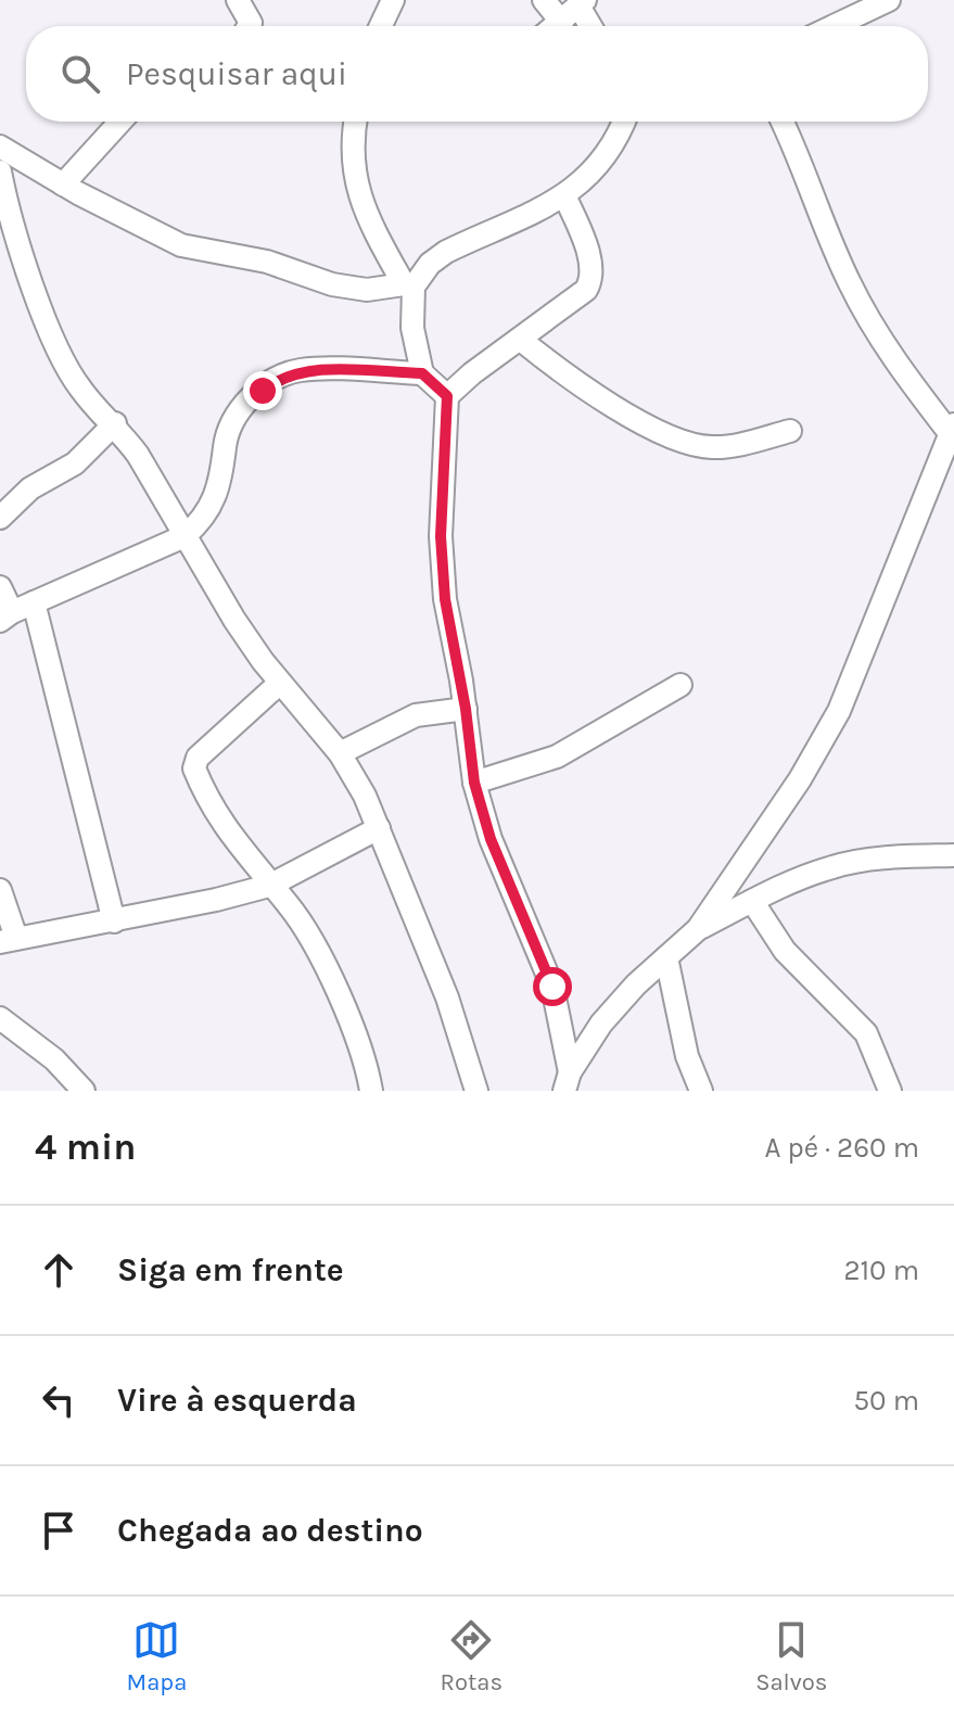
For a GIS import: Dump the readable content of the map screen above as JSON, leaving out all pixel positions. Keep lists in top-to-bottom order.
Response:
{
  "page": {
    "search": "Pesquisar aqui",
    "heading": ["4 min", "A pé · 260 m"],
    "list": [
      ["Siga em frente", "210 m"],
      ["Vire à esquerda", "50 m"],
      "Chegada ao destino"
    ],
    "nav": ["Mapa", "Rotas", "Salvos"]
  }
}
